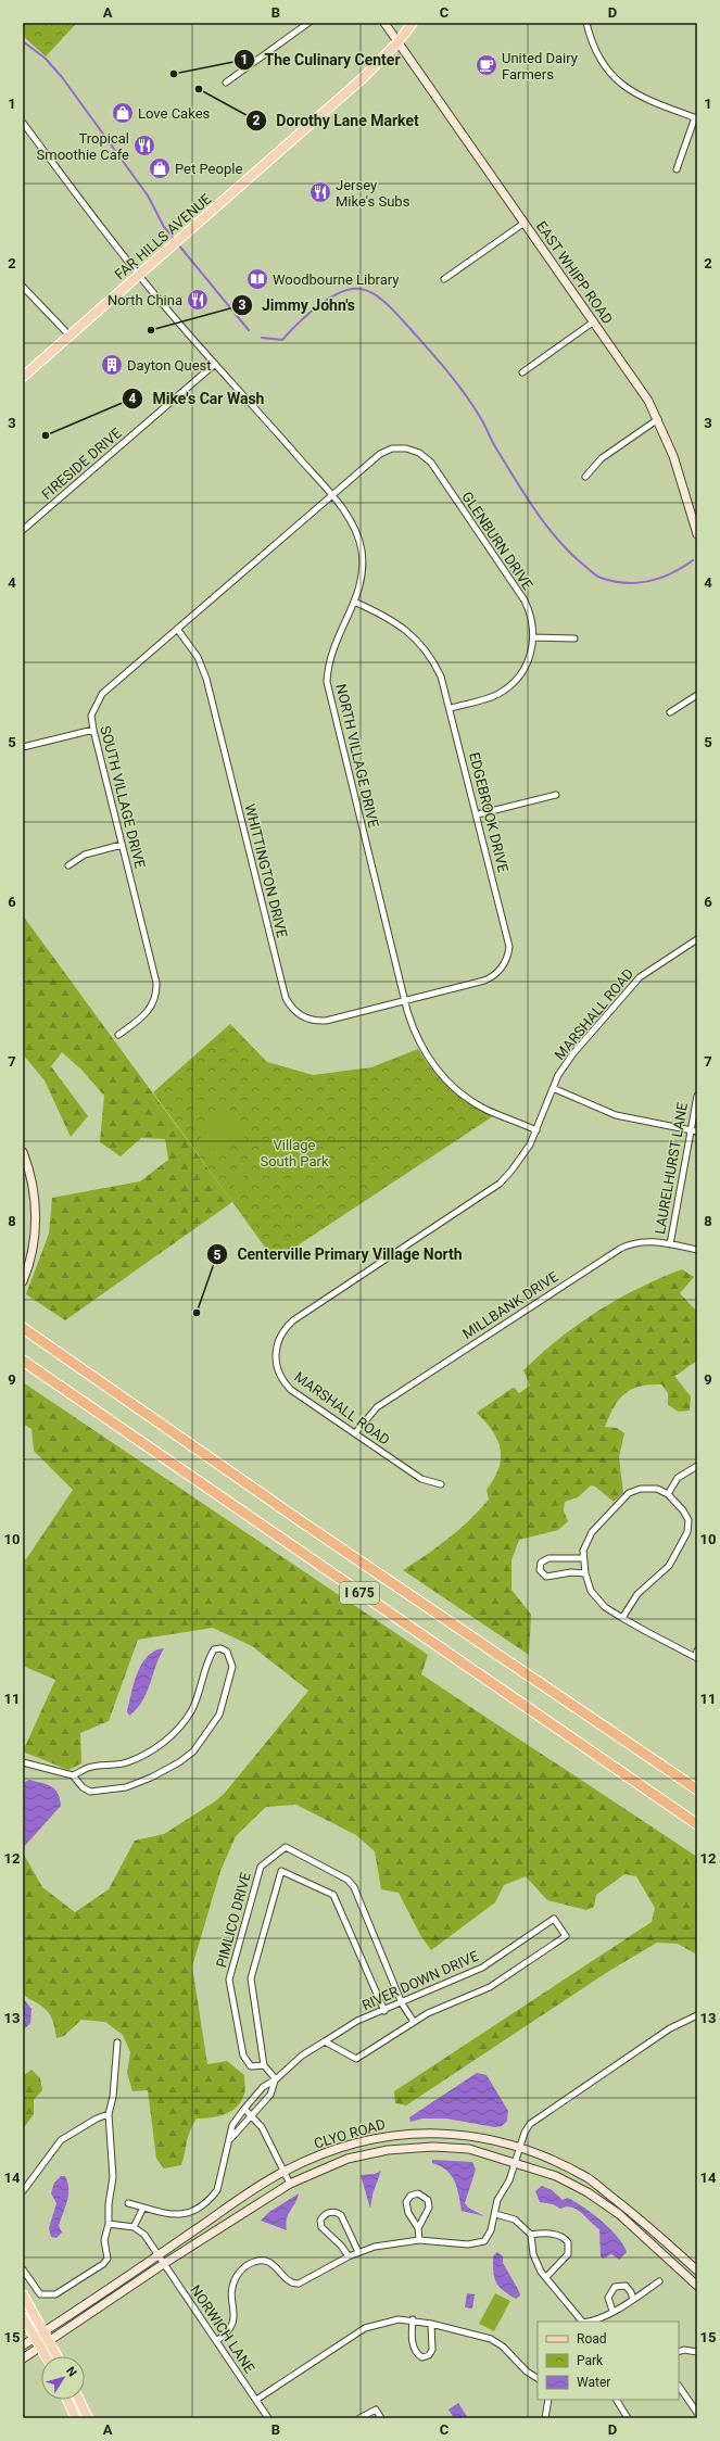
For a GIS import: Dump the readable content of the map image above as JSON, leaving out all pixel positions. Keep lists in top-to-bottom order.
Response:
{
  "streets": {
    "highway": ["I 675"],
    "main road": ["FAR HILLS AVENUE"],
    "street": [
      "EAST WHIPP ROAD",
      "FIRESIDE DRIVE",
      "GLENBURN DRIVE",
      "NORTH VILLAGE DRIVE",
      "SOUTH VILLAGE DRIVE",
      "EDGEBROOK DRIVE",
      "WHITTINGTON DRIVE",
      "MARSHALL ROAD",
      "LAURELHURST LANE",
      "MILLBANK DRIVE",
      "PIMLICO DRIVE",
      "RIVER DOWN DRIVE",
      "CLYO ROAD",
      "NORWICH LANE"
    ]
  },
  "crossings": [
    ["FAR HILLS AVENUE", "EAST WHIPP ROAD"],
    ["FAR HILLS AVENUE", "NORTH VILLAGE DRIVE"],
    ["FIRESIDE DRIVE", "NORTH VILLAGE DRIVE"],
    ["GLENBURN DRIVE", "NORTH VILLAGE DRIVE"],
    ["GLENBURN DRIVE", "SOUTH VILLAGE DRIVE"],
    ["GLENBURN DRIVE", "EDGEBROOK DRIVE"],
    ["NORTH VILLAGE DRIVE", "SOUTH VILLAGE DRIVE"],
    ["NORTH VILLAGE DRIVE", "EDGEBROOK DRIVE"],
    ["NORTH VILLAGE DRIVE", "WHITTINGTON DRIVE"],
    ["NORTH VILLAGE DRIVE", "MARSHALL ROAD"],
    ["SOUTH VILLAGE DRIVE", "WHITTINGTON DRIVE"],
    ["EDGEBROOK DRIVE", "WHITTINGTON DRIVE"],
    ["MARSHALL ROAD", "MILLBANK DRIVE"],
    ["LAURELHURST LANE", "MILLBANK DRIVE"],
    ["PIMLICO DRIVE", "RIVER DOWN DRIVE"],
    ["CLYO ROAD", "NORWICH LANE"]
  ],
  "parks": ["Village South Park"],
  "places": {
    "cafe": ["United Dairy Farmers"],
    "other": [
      "The Culinary Center",
      "Dorothy Lane Market",
      "Jimmy John's",
      "Mike's Car Wash",
      "Centerville Primary Village North"
    ],
    "shop": ["Love Cakes", "Pet People"],
    "restaurant": ["Tropical Smoothie Cafe", "Jersey Mike's Subs", "North China"],
    "library": ["Woodbourne Library"],
    "building": ["Dayton Quest"]
  },
  "legend": ["Road", "Park", "Water"],
  "north": "top right",
  "grid": {
    "columns": [
      "A",
      "B",
      "C",
      "D"
    ],
    "rows": [
      "1",
      "2",
      "3",
      "4",
      "5",
      "6",
      "7",
      "8",
      "9",
      "10",
      "11",
      "12",
      "13",
      "14",
      "15"
    ]
  }
}
